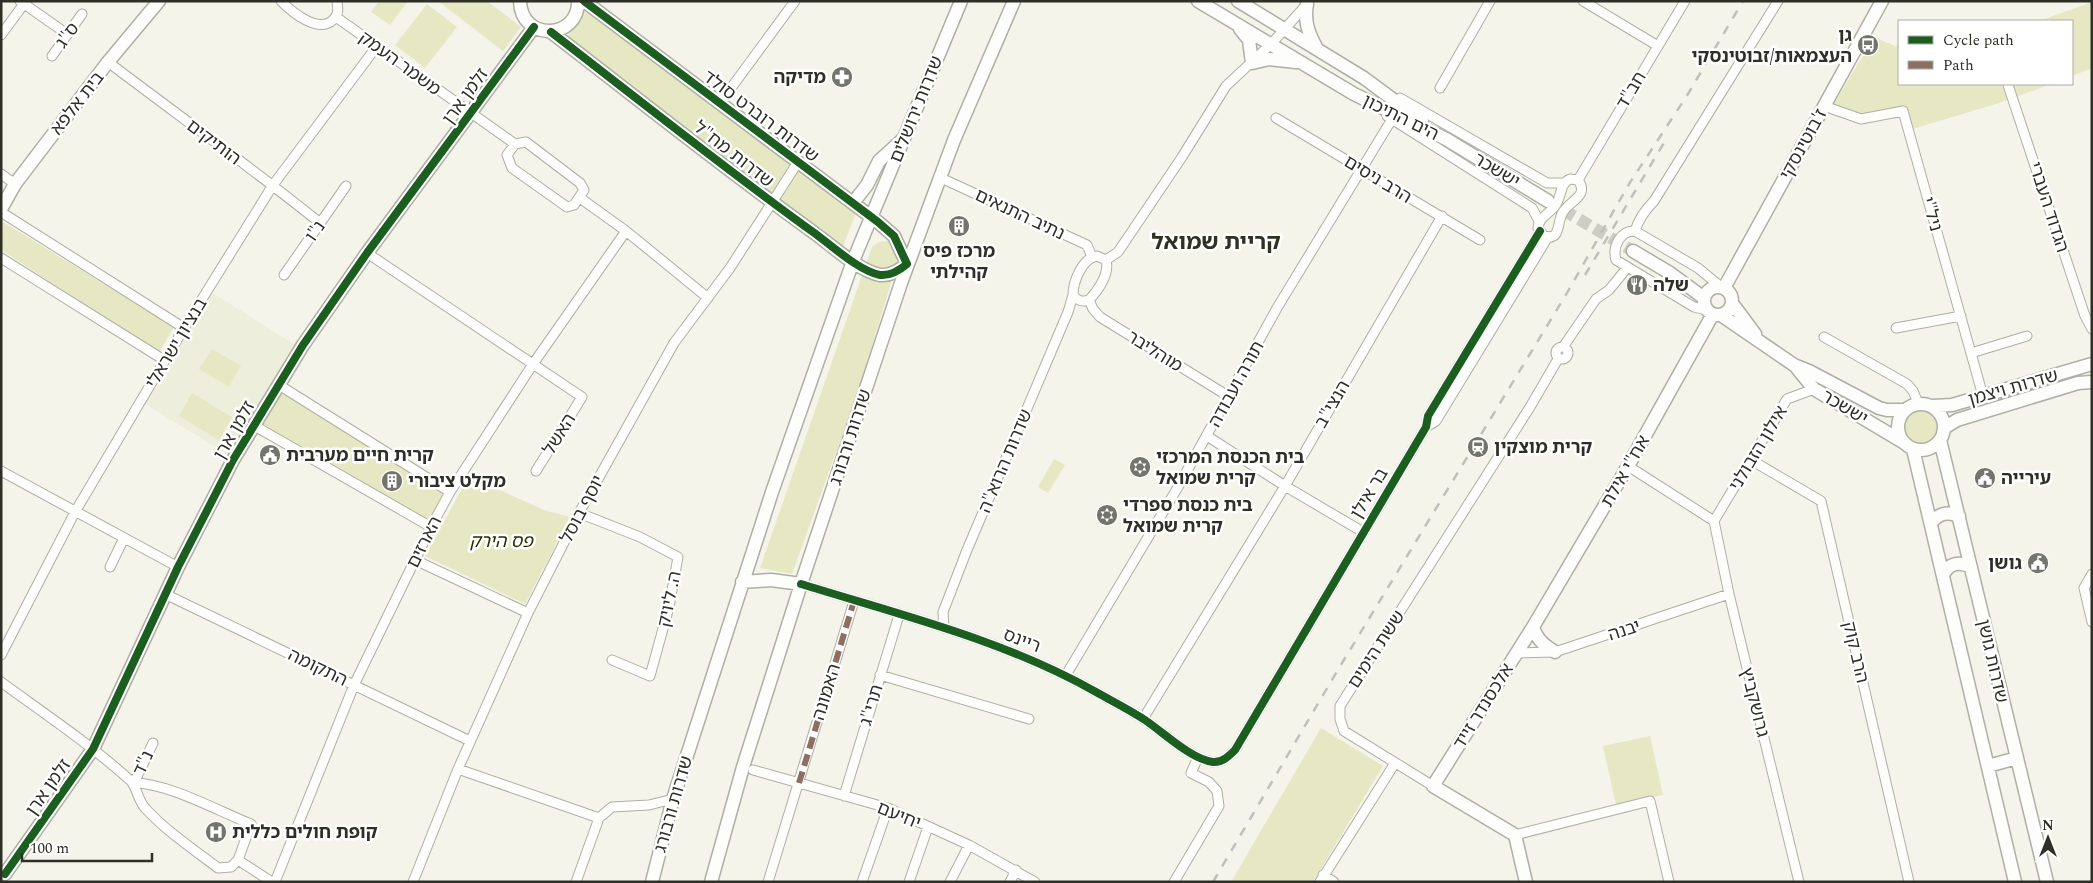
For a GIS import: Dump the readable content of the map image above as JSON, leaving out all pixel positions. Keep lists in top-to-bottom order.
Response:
{
  "streets": {
    "street": [
      "ס\"ג",
      "משמר העמק",
      "חב\"ד",
      "זלמן ארן",
      "בית אלפא",
      "שדרות ירושלים",
      "שדרות רוברט סולד",
      "הים התיכון",
      "הותיקים",
      "ז'בוטינסקי",
      "שדרות מח\"ל",
      "יששכר",
      "הרב ניסים",
      "הגדוד העברי",
      "נתיב התנאים",
      "ניל\"י",
      "נ\"ו",
      "בנציון ישראלי",
      "מוהליבר",
      "תורה ועבודה",
      "שדרות ויצמן",
      "הנצי\"ב",
      "האשל",
      "שדרות ורבורג",
      "אילון הזבולני",
      "שדרות הרוא\"ה",
      "אח\"י אילת",
      "בר אילן",
      "יוסף בוסל",
      "הארזים",
      "ה. ליויק",
      "יבנה",
      "ריינס",
      "ששת הימים",
      "הרב קוק",
      "שדרות גושן",
      "התקומה",
      "האמונה",
      "גרושקביץ",
      "תרי\"ג",
      "אלכסנדר זייד",
      "נ\"ד",
      "יחיעם"
    ]
  },
  "crossings": [
    ["משמר העמק", "זלמן ארן"],
    ["משמר העמק", "בנציון ישראלי"],
    ["חב\"ד", "בר אילן"],
    ["זלמן ארן", "התקומה"],
    ["בית אלפא", "הותיקים"],
    ["שדרות ירושלים", "שדרות רוברט סולד"],
    ["שדרות ירושלים", "שדרות ורבורג"],
    ["שדרות רוברט סולד", "שדרות מח\"ל"],
    ["שדרות רוברט סולד", "שדרות ורבורג"],
    ["שדרות רוברט סולד", "יוסף בוסל"],
    ["הים התיכון", "יששכר"],
    ["הותיקים", "נ\"ו"],
    ["הותיקים", "בנציון ישראלי"],
    ["ז'בוטינסקי", "יששכר"],
    ["ז'בוטינסקי", "ניל\"י"],
    ["ז'בוטינסקי", "אח\"י אילת"],
    ["שדרות מח\"ל", "שדרות ורבורג"],
    ["שדרות מח\"ל", "יוסף בוסל"],
    ["יששכר", "שדרות ויצמן"],
    ["יששכר", "אילון הזבולני"],
    ["יששכר", "אח\"י אילת"],
    ["יששכר", "שדרות גושן"],
    ["הרב ניסים", "תורה ועבודה"],
    ["הרב ניסים", "הנצי\"ב"],
    ["נתיב התנאים", "שדרות ורבורג"],
    ["נתיב התנאים", "שדרות הרוא\"ה"],
    ["ניל\"י", "שדרות ויצמן"],
    ["מוהליבר", "תורה ועבודה"],
    ["תורה ועבודה", "ריינס"],
    ["שדרות ויצמן", "שדרות גושן"],
    ["הנצי\"ב", "ריינס"],
    ["האשל", "הארזים"],
    ["שדרות ורבורג", "ריינס"],
    ["אילון הזבולני", "הרב קוק"],
    ["אילון הזבולני", "גרושקביץ"],
    ["שדרות הרוא\"ה", "ריינס"],
    ["אח\"י אילת", "אלכסנדר זייד"],
    ["בר אילן", "ריינס"],
    ["יוסף בוסל", "ה. ליויק"],
    ["יוסף בוסל", "התקומה"],
    ["הארזים", "התקומה"],
    ["יבנה", "גרושקביץ"],
    ["יבנה", "אלכסנדר זייד"],
    ["ריינס", "האמונה"],
    ["ריינס", "תרי\"ג"],
    ["ששת הימים", "אלכסנדר זייד"],
    ["האמונה", "יחיעם"],
    ["תרי\"ג", "יחיעם"]
  ],
  "districts": ["קריית שמואל"],
  "parks": ["פס הירק"],
  "places": {
    "bus stop": ["גן העצמאות/זבוטינסקי"],
    "pharmacy": ["מדיקה"],
    "building": ["מרכז פיס קהילתי", "מקלט ציבורי"],
    "restaurant": ["שלה"],
    "station": ["קרית מוצקין"],
    "public building": ["קרית חיים מערבית", "עירייה", "גושן"],
    "synagogue": ["בית הכנסת המרכזי קרית שמואל", "בית כנסת ספרדי קרית שמואל"],
    "hospital": ["קופת חולים כללית"]
  },
  "legend": ["Cycle path", "Path"],
  "scale_bar": "100 m",
  "north": "top"
}
